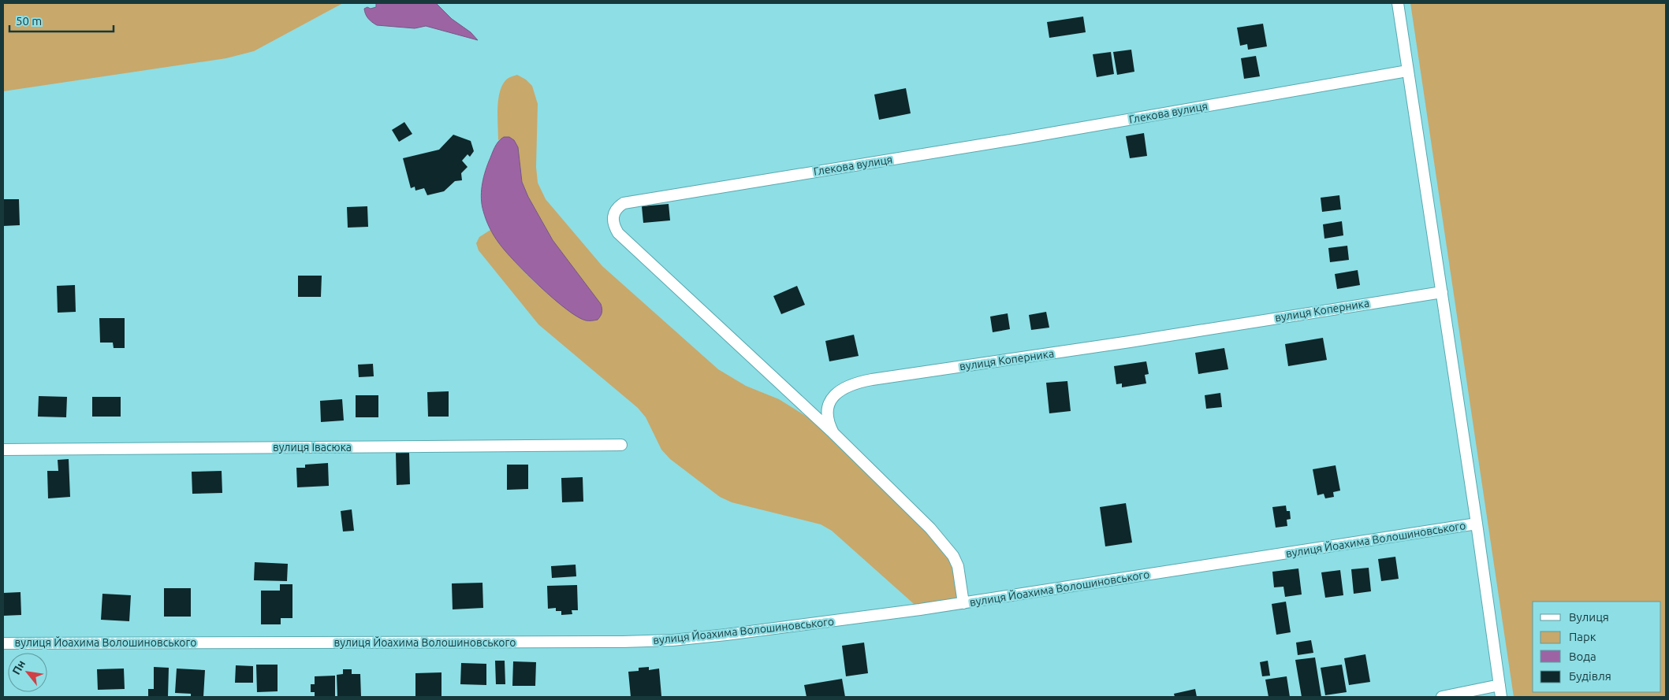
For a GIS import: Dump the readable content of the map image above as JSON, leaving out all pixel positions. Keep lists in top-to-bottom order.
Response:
{
  "streets": {
    "street": [
      "Глекова вулиця",
      "вулиця Коперника",
      "вулиця Івасюка",
      "вулиця Йоахима Волошиновського"
    ]
  },
  "crossings": [
    ["Глекова вулиця", "вулиця Коперника"],
    ["вулиця Коперника", "вулиця Йоахима Волошиновського"]
  ],
  "legend": [
    "Вулиця",
    "Парк",
    "Вода",
    "Будівля"
  ],
  "scale_bar": "50 m",
  "north": "top left"
}
